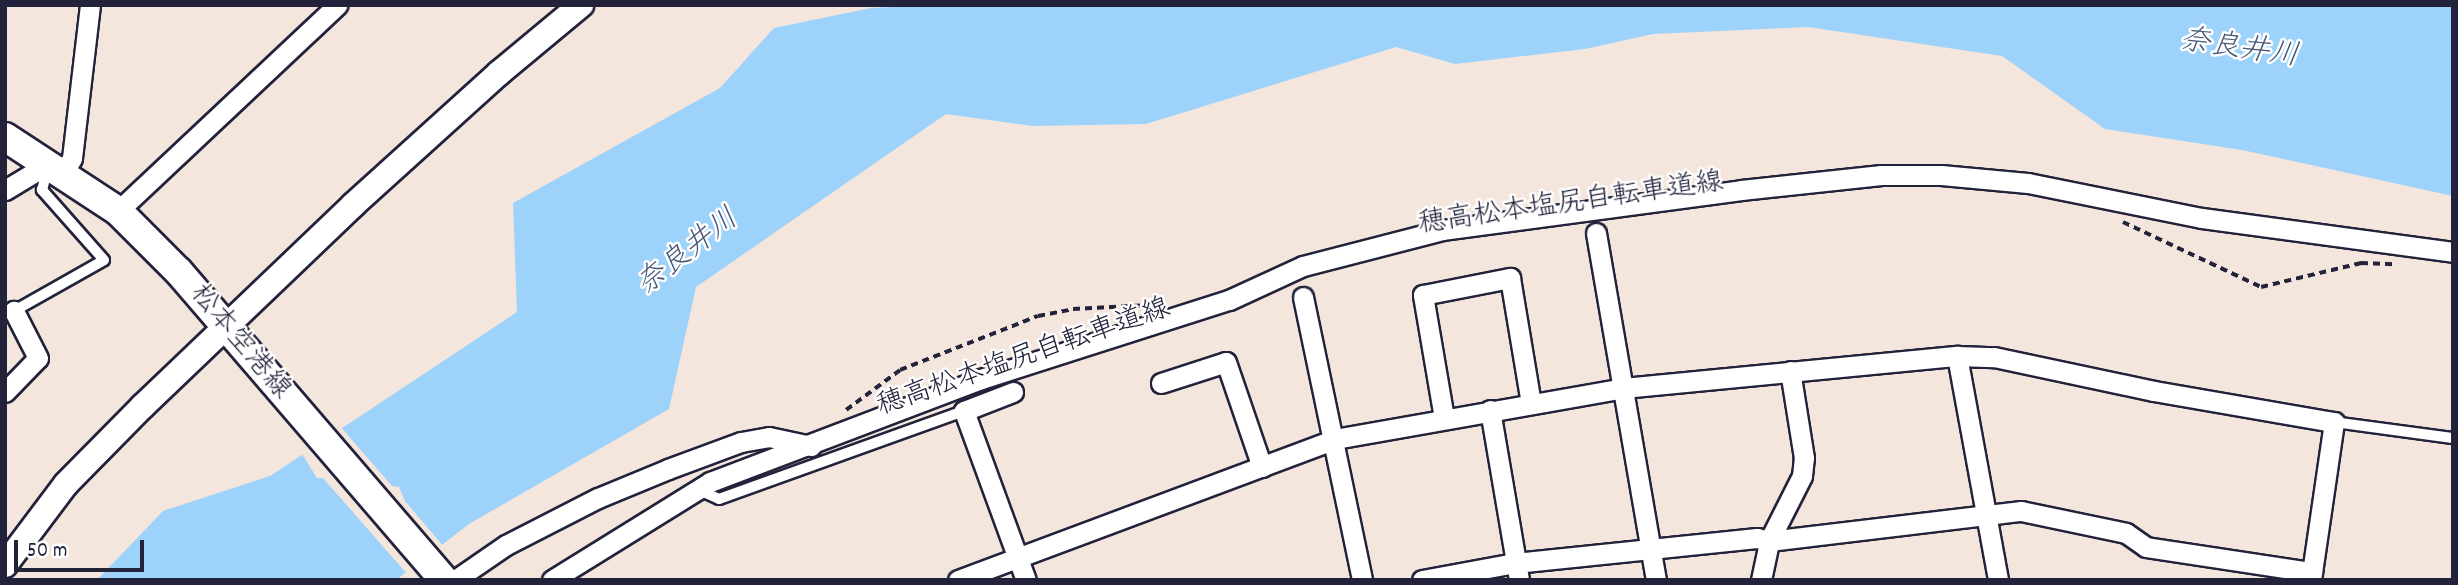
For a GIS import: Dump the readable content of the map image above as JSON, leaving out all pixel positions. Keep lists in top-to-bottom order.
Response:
{
  "streets": {
    "main road": ["松本空港線"]
  },
  "water": ["奈良井川"],
  "scale_bar": "50 m"
}
